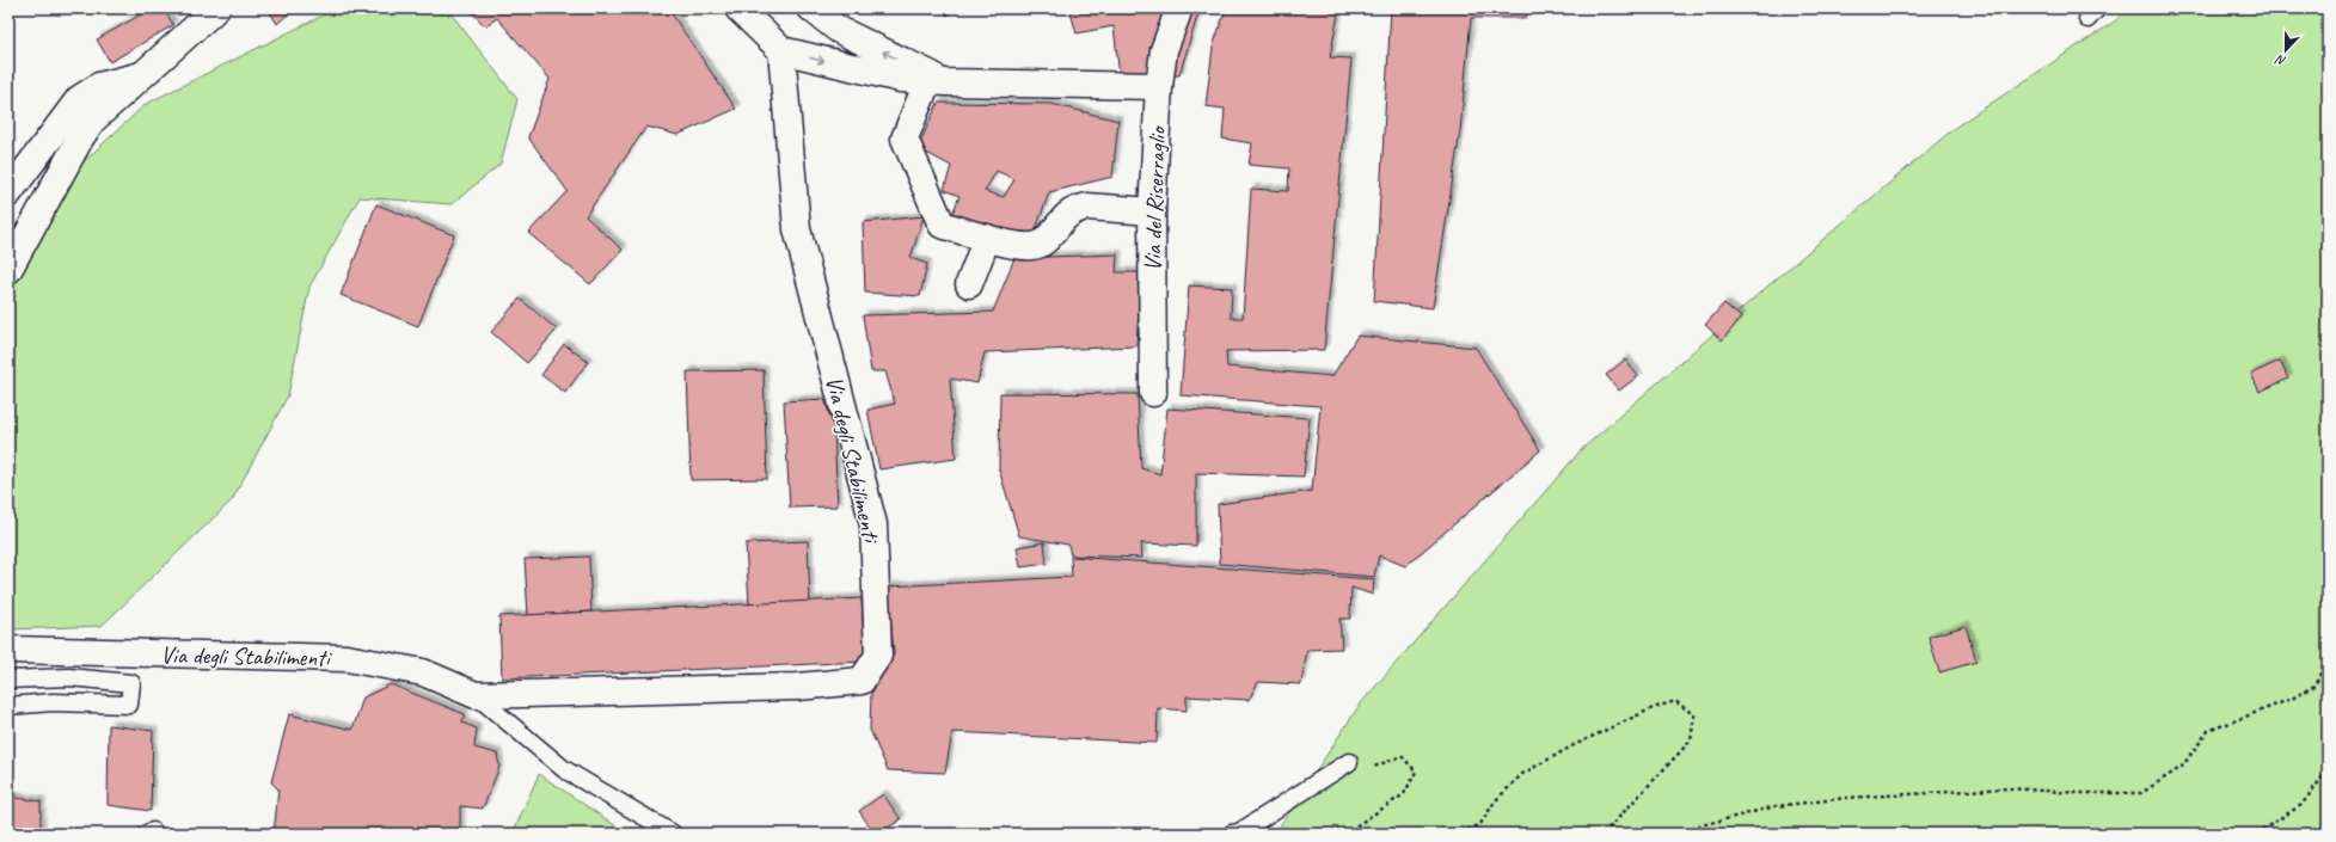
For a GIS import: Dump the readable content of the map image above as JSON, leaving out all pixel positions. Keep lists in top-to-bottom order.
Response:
{
  "streets": {
    "street": ["Via del Riserraglio", "Via degli Stabilimenti"]
  },
  "north": "bottom"
}
